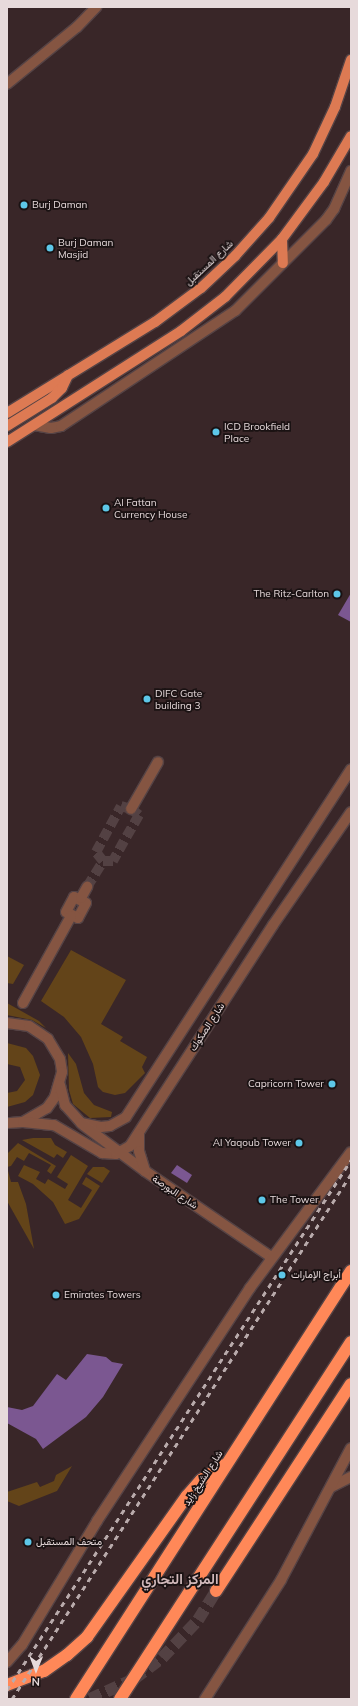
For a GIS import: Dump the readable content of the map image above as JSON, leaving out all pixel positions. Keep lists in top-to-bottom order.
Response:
{
  "streets": {
    "highway": ["شارع الشيخ زايد"],
    "main road": ["شارع المستقبل"],
    "street": ["شارع الصكوك", "شارع البورصة"]
  },
  "crossings": [
    ["شارع الصكوك", "شارع البورصة"]
  ],
  "districts": ["المركز التجاري"],
  "places": [
    "Burj Daman",
    "Burj Daman Masjid",
    "ICD Brookfield Place",
    "Al Fattan Currency House",
    "The Ritz-Carlton",
    "DIFC Gate building 3",
    "Capricorn Tower",
    "Al Yaqoub Tower",
    "The Tower",
    "أبراج الإمارات",
    "Emirates Towers",
    "متحف المستقبل"
  ],
  "north": "bottom"
}
